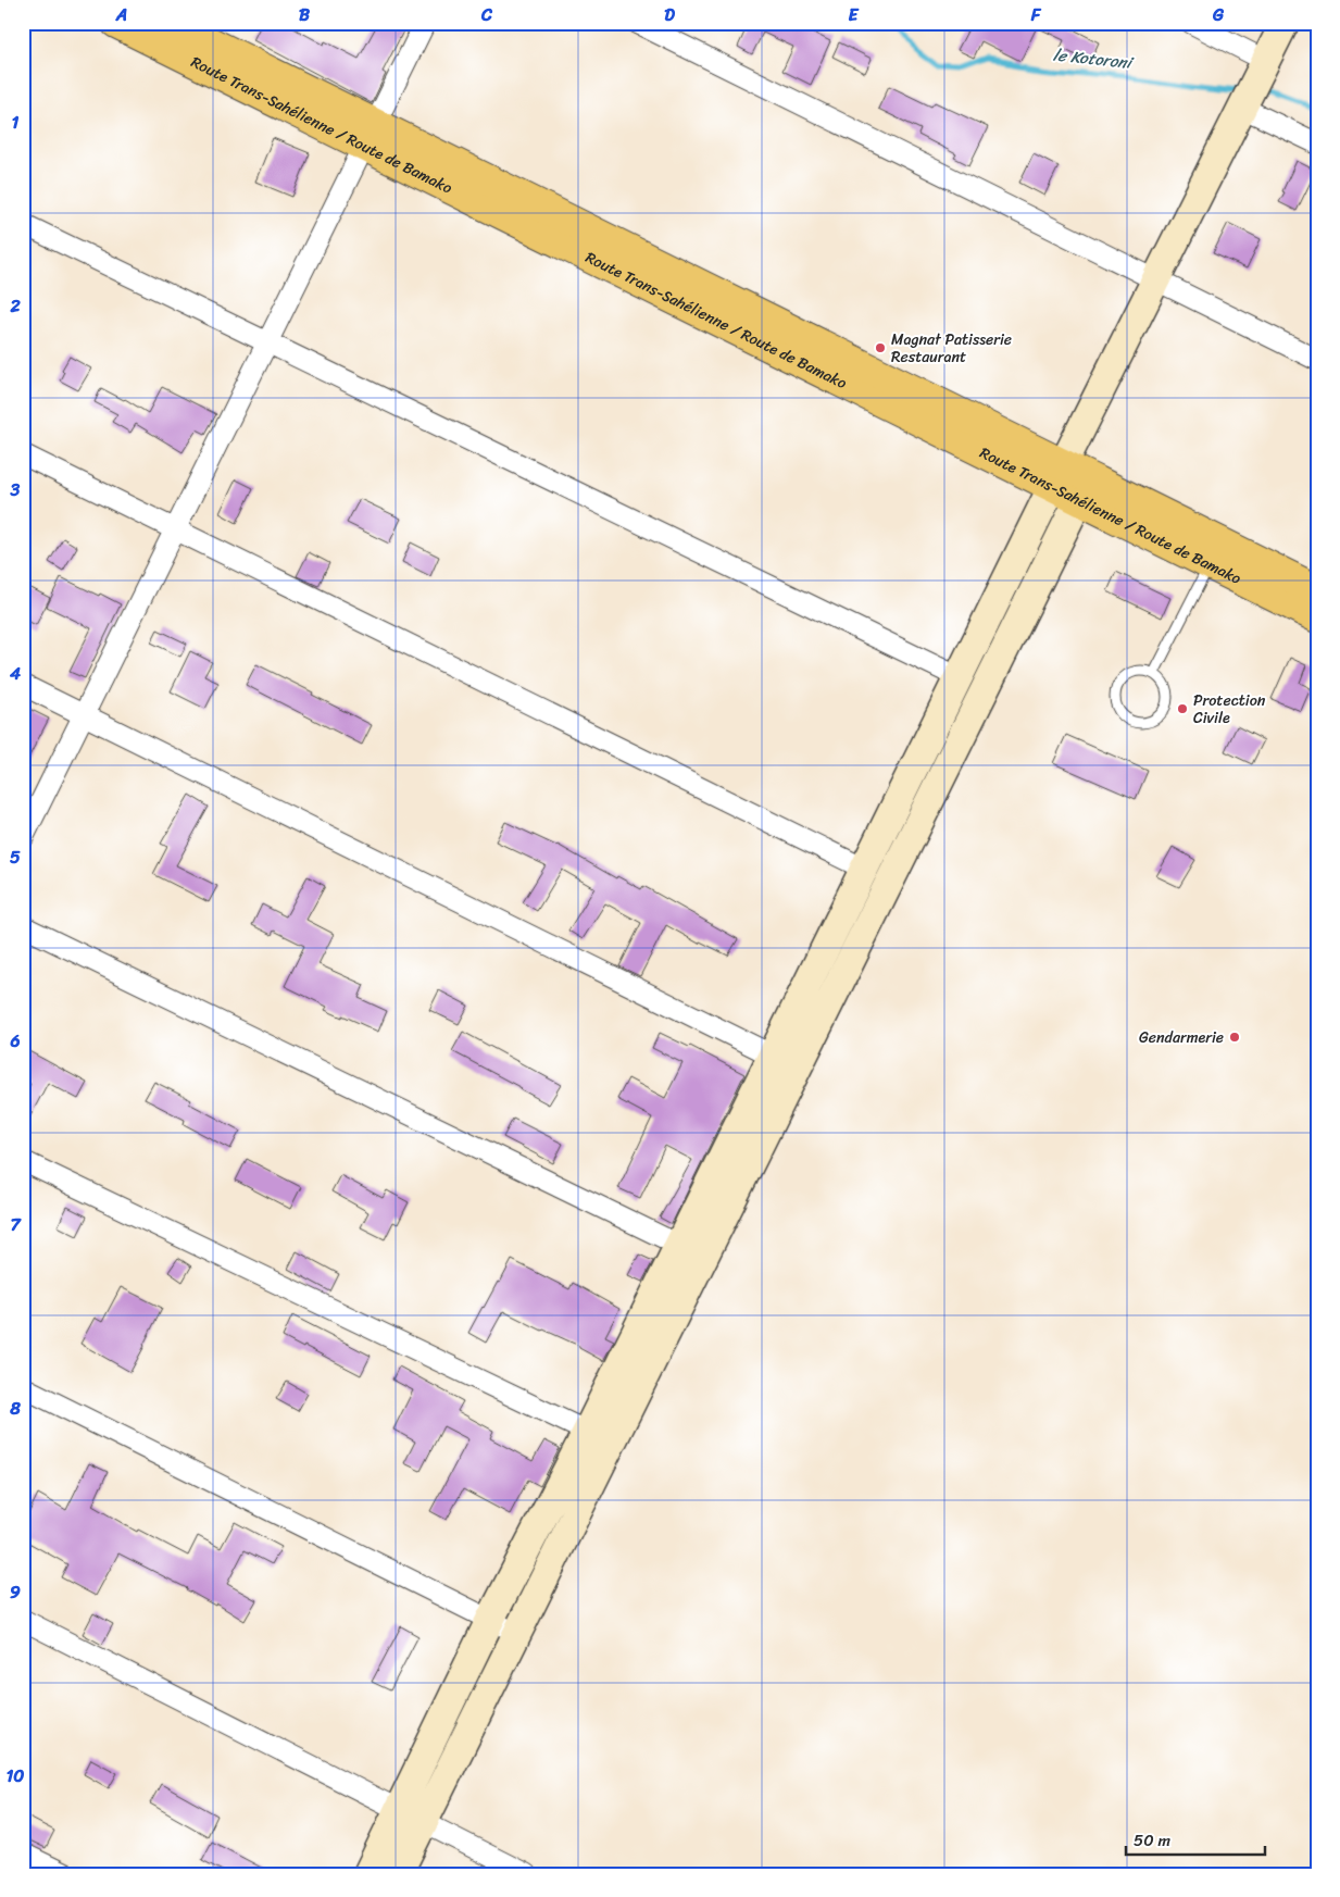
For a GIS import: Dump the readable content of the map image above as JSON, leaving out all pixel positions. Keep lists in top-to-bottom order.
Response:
{
  "streets": {
    "highway": ["Route Trans-Sahélienne / Route de Bamako"]
  },
  "water": ["le Kotoroni"],
  "places": ["Magnat Patisserie Restaurant", "Protection Civile", "Gendarmerie"],
  "scale_bar": "50 m",
  "grid": {
    "columns": [
      "A",
      "B",
      "C",
      "D",
      "E",
      "F",
      "G"
    ],
    "rows": [
      "1",
      "2",
      "3",
      "4",
      "5",
      "6",
      "7",
      "8",
      "9",
      "10"
    ]
  }
}
